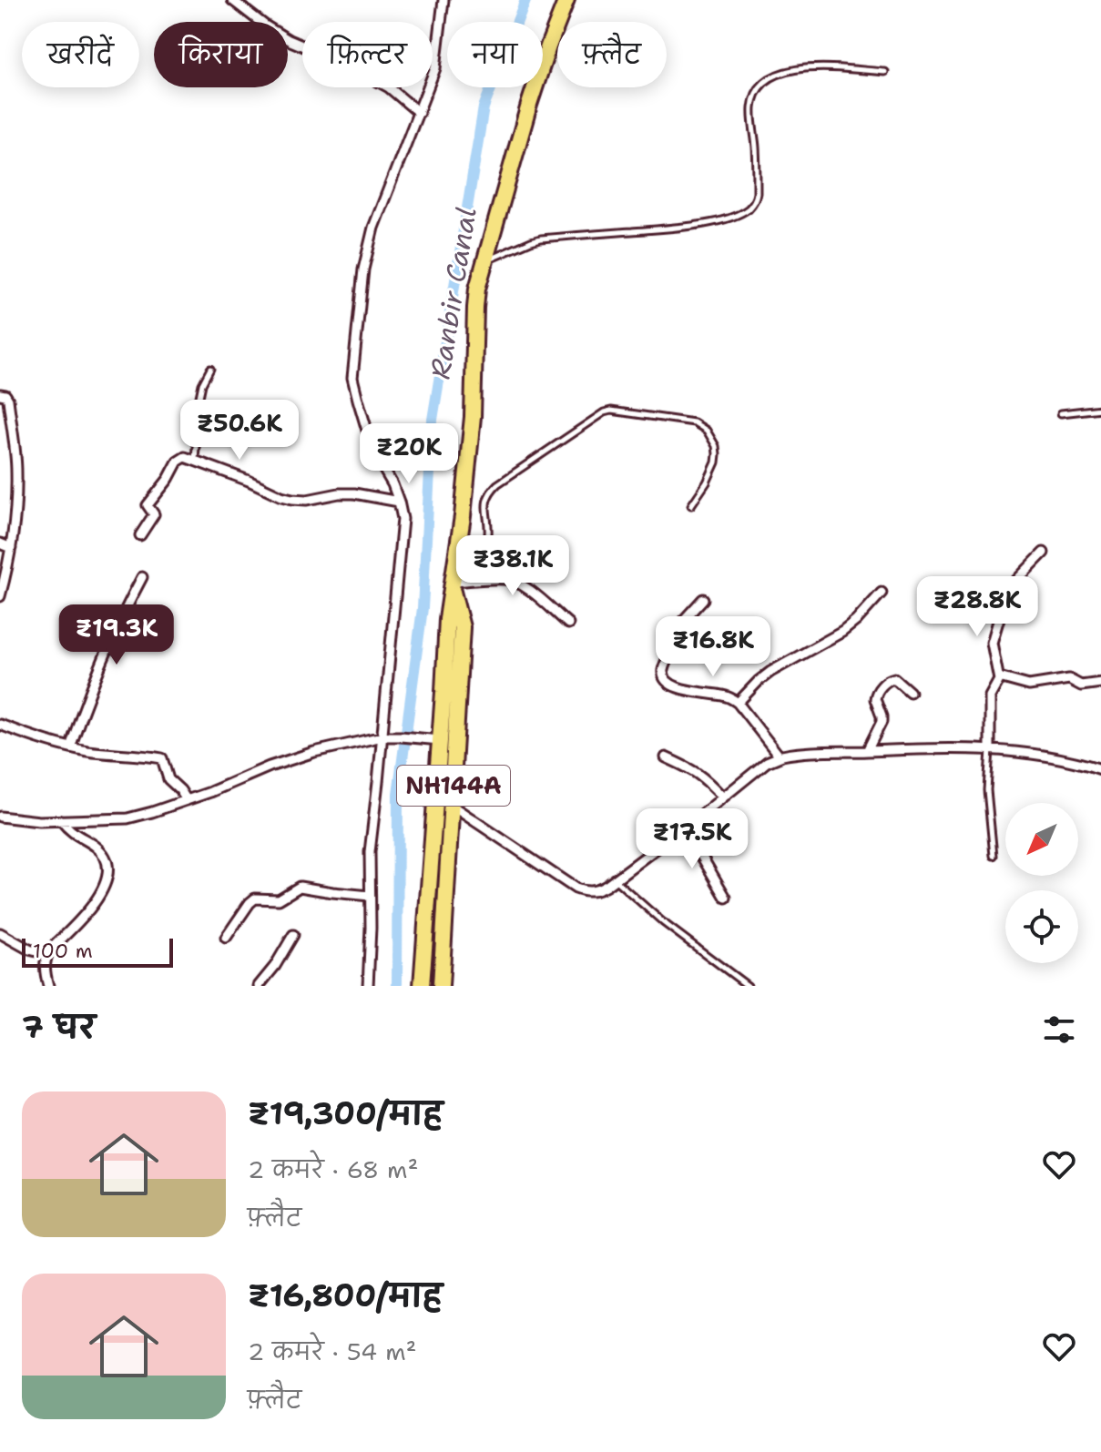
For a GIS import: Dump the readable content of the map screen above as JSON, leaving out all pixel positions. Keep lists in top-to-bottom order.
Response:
{
  "streets": {
    "highway": ["NH144A"]
  },
  "water": ["Ranbir Canal"],
  "scale_bar": "100 m",
  "north": "bottom left",
  "page": {
    "chip": [
      "खरीदें",
      "किराया",
      "फ़िल्टर",
      "नया",
      "फ़्लैट"
    ],
    "price": [
      "₹50.6K",
      "₹20K",
      "₹38.1K",
      "₹28.8K",
      "₹19.3K",
      "₹16.8K",
      "₹17.5K"
    ],
    "scale": "100 m",
    "heading": "7 घर",
    "list": [
      {
        "name": "₹19,300/माह",
        "note": "2 कमरे · 68 m² · फ़्लैट"
      },
      {
        "name": "₹16,800/माह",
        "note": "2 कमरे · 54 m² · फ़्लैट"
      }
    ]
  }
}
